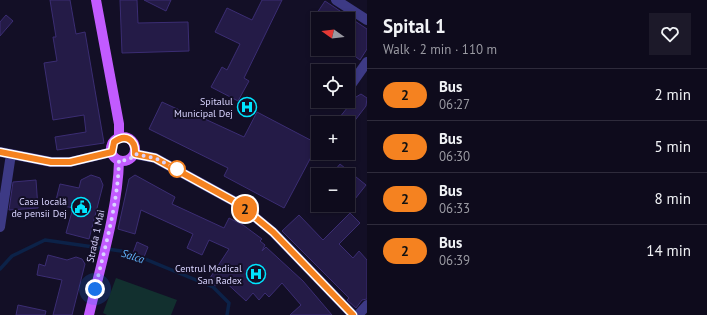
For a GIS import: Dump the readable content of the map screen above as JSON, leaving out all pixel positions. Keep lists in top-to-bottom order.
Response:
{
  "streets": {
    "main road": ["Strada 1 Mai"]
  },
  "water": ["Salca"],
  "places": {
    "hospital": ["Spitalul Municipal Dej", "Centrul Medical San Radex"],
    "public building": ["Casa locală de pensii Dej"]
  },
  "lines": ["bus line 2"],
  "north": "left",
  "page": {
    "on_map": "2",
    "heading": ["Spital 1", "Walk · 2 min · 110 m"],
    "map_buttons": ["+", "−"],
    "list": [
      {
        "mark": "2",
        "name": "Bus",
        "note": "06:27",
        "value": "2 min"
      },
      {
        "mark": "2",
        "name": "Bus",
        "note": "06:30",
        "value": "5 min"
      },
      {
        "mark": "2",
        "name": "Bus",
        "note": "06:33",
        "value": "8 min"
      },
      {
        "mark": "2",
        "name": "Bus",
        "note": "06:39",
        "value": "14 min"
      }
    ]
  }
}
